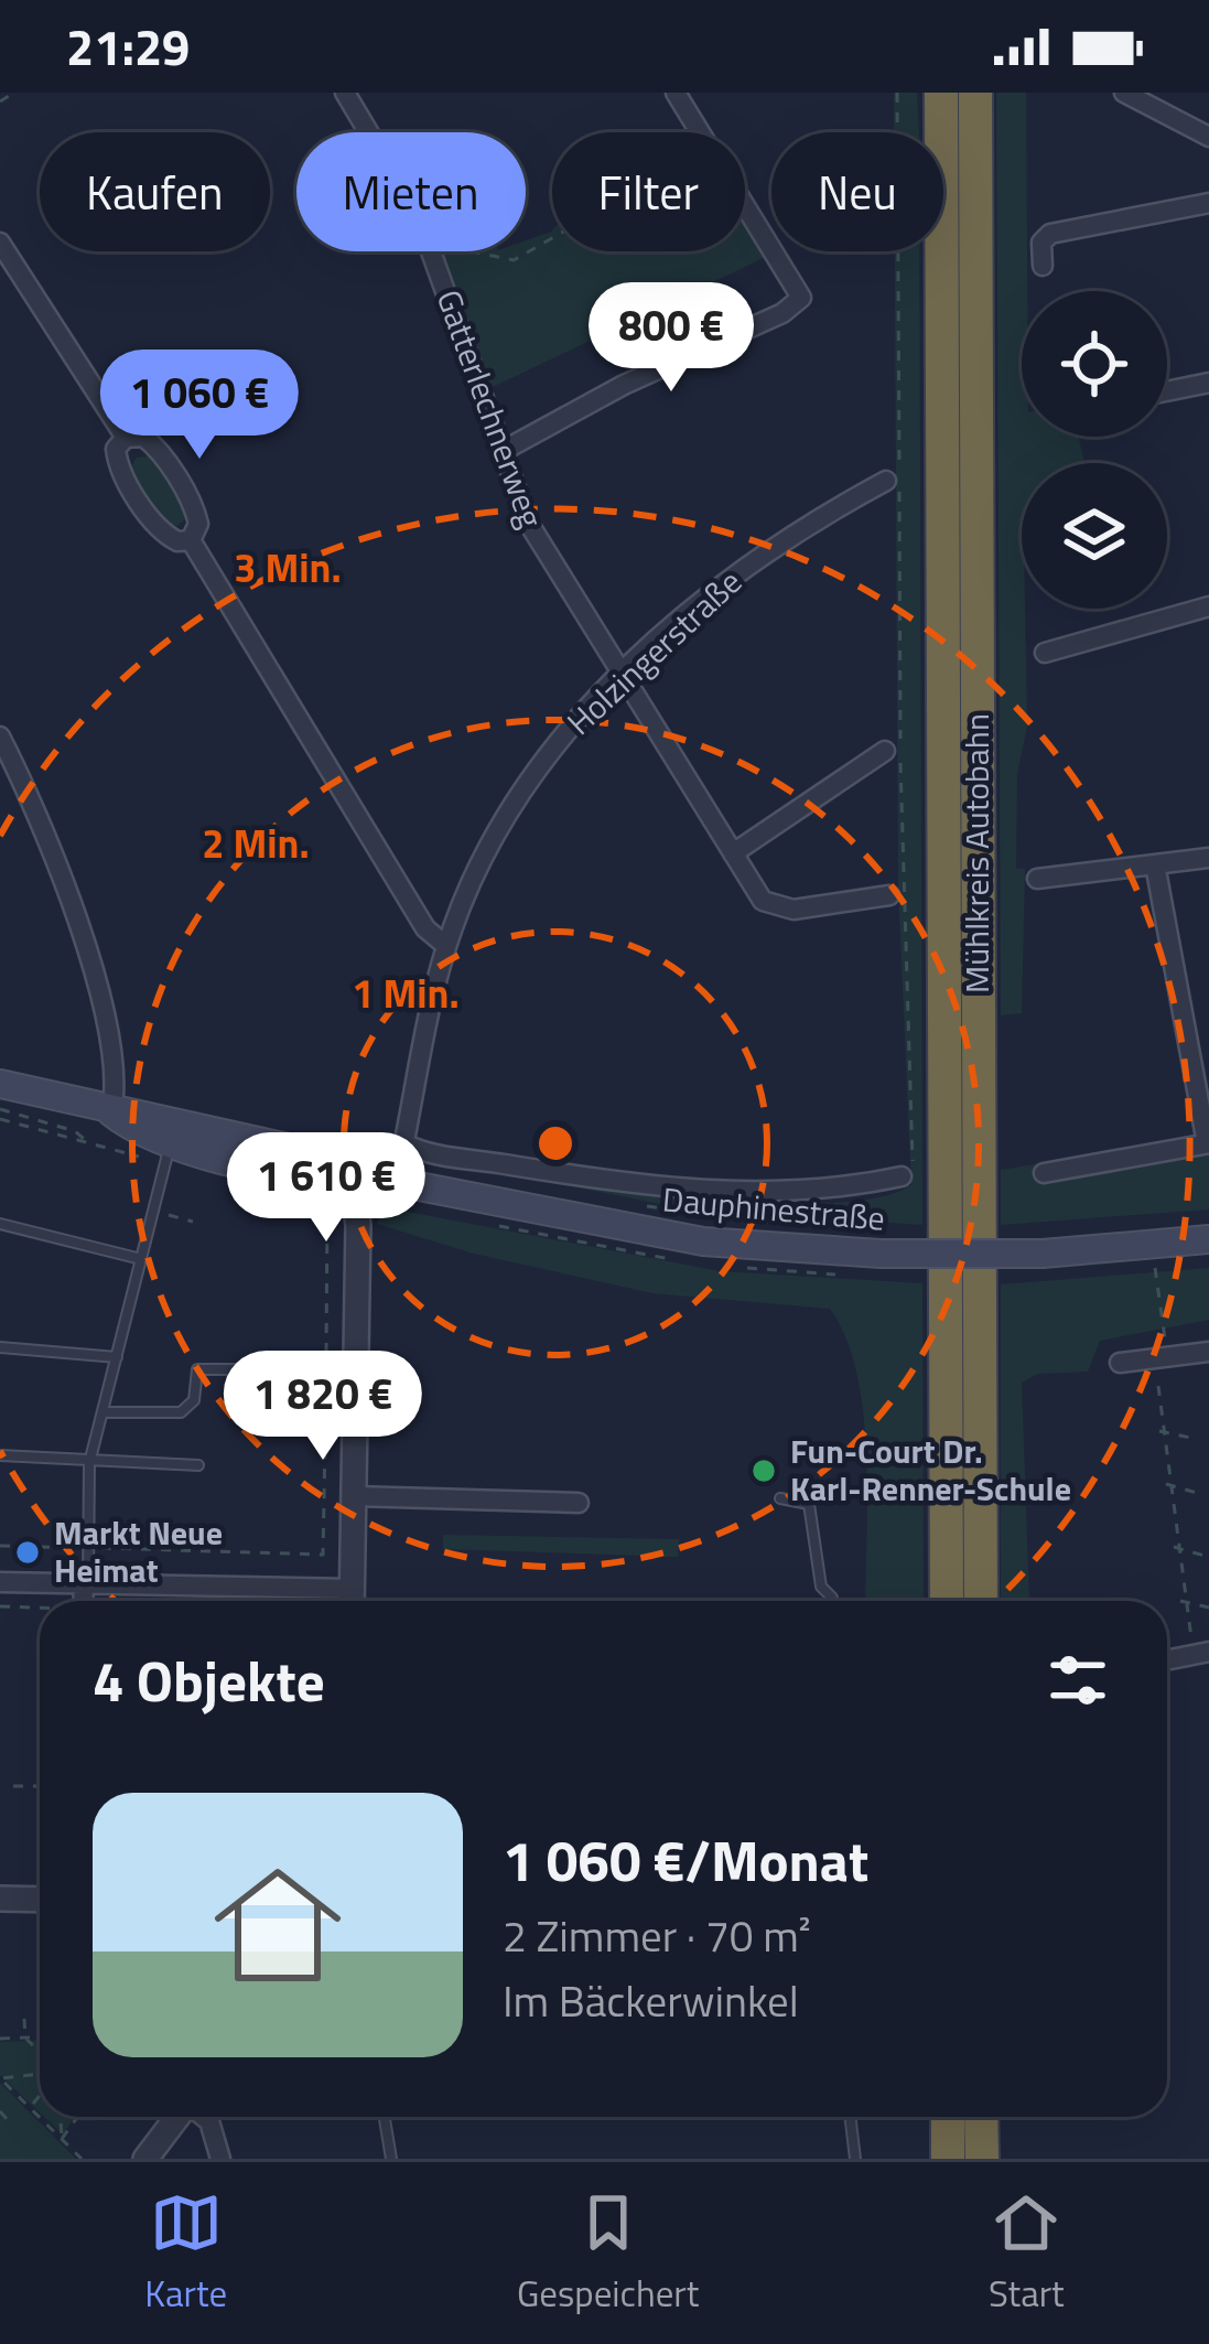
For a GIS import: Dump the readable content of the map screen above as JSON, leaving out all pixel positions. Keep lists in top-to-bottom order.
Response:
{
  "streets": {
    "highway": ["Mühlkreis Autobahn"],
    "main road": ["Dauphinestraße"],
    "street": ["Gatterlechnerweg", "Holzingerstraße"]
  },
  "crossings": [
    ["Gatterlechnerweg", "Holzingerstraße"],
    ["Holzingerstraße", "Dauphinestraße"]
  ],
  "places": ["Fun-Court Dr. Karl-Renner-Schule", "Markt Neue Heimat"],
  "page": {
    "status": "21:29",
    "chip": [
      "Kaufen",
      "Mieten",
      "Filter",
      "Neu"
    ],
    "price": [
      "800 €",
      "1 060 €",
      "1 610 €",
      "1 820 €"
    ],
    "heading": "4 Objekte",
    "list": [
      {
        "name": "1 060 €/Monat",
        "note": "2 Zimmer · 70 m² · Im Bäckerwinkel"
      }
    ],
    "tabs": ["Karte", "Gespeichert", "Start"]
  },
  "rings": ["3 Min.", "2 Min.", "1 Min."]
}
